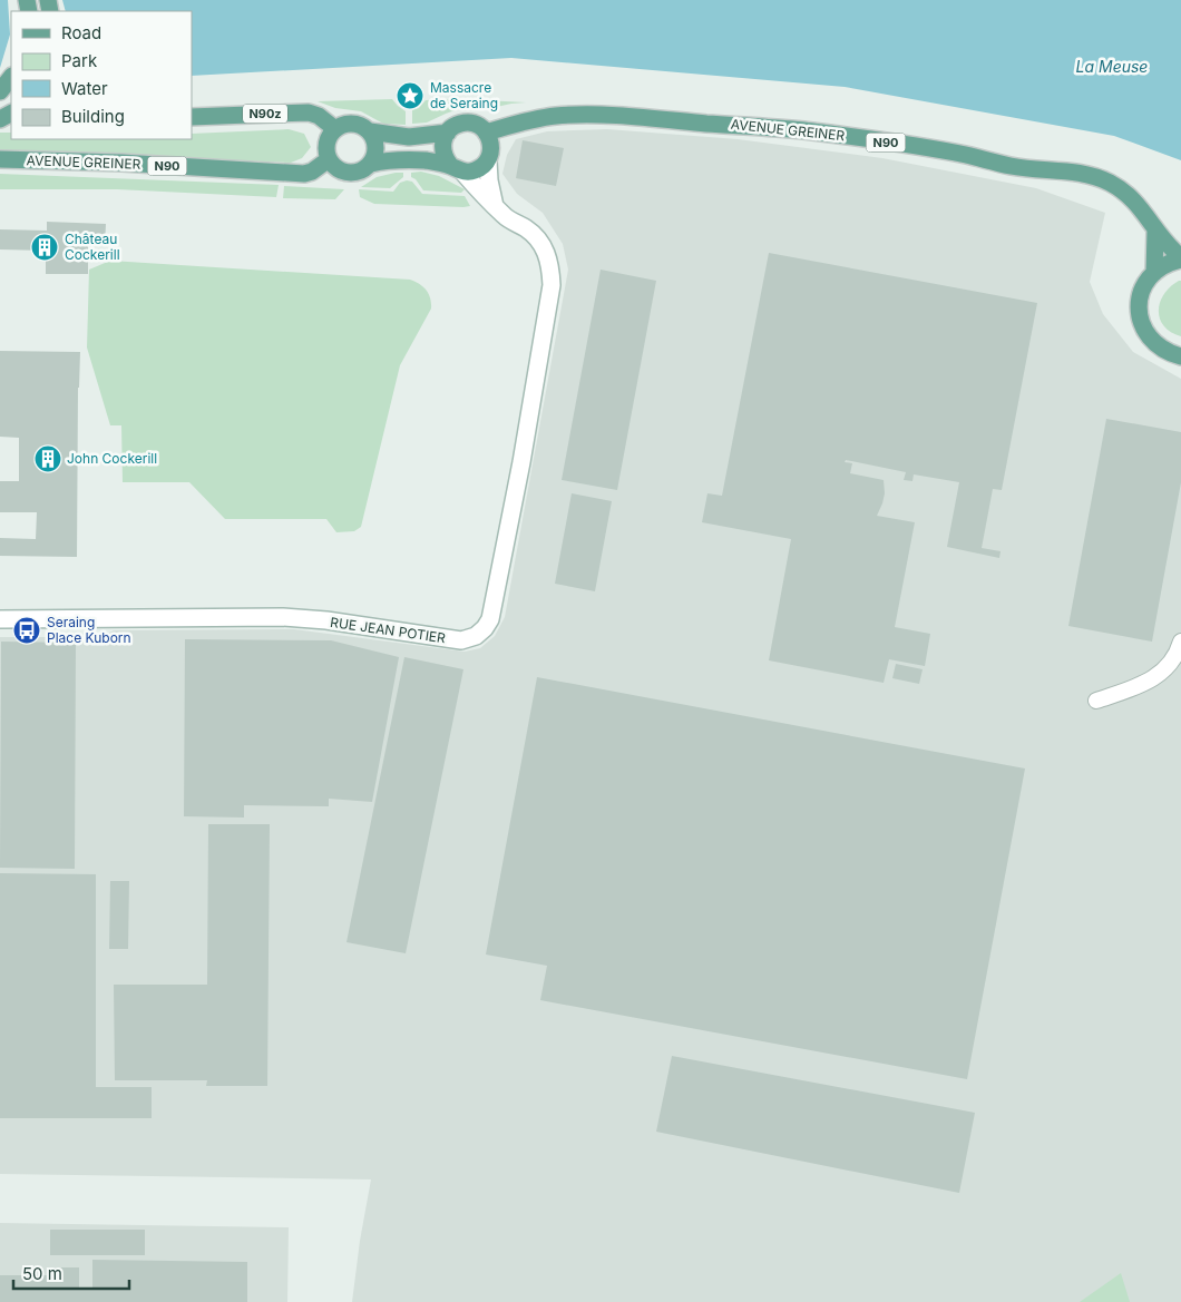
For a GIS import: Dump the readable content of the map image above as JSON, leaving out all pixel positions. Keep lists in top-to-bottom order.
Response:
{
  "streets": {
    "main road": [
      "N90z",
      "AVENUE GREINER",
      "N90",
      "RUE JEAN POTIER"
    ]
  },
  "crossings": [
    ["N90z", "AVENUE GREINER"],
    ["AVENUE GREINER", "RUE JEAN POTIER"]
  ],
  "water": ["La Meuse"],
  "places": {
    "place": ["Massacre de Seraing"],
    "building": ["Château Cockerill", "John Cockerill"],
    "bus stop": ["Seraing Place Kuborn"]
  },
  "legend": [
    "Road",
    "Park",
    "Water",
    "Building"
  ],
  "scale_bar": "50 m"
}
